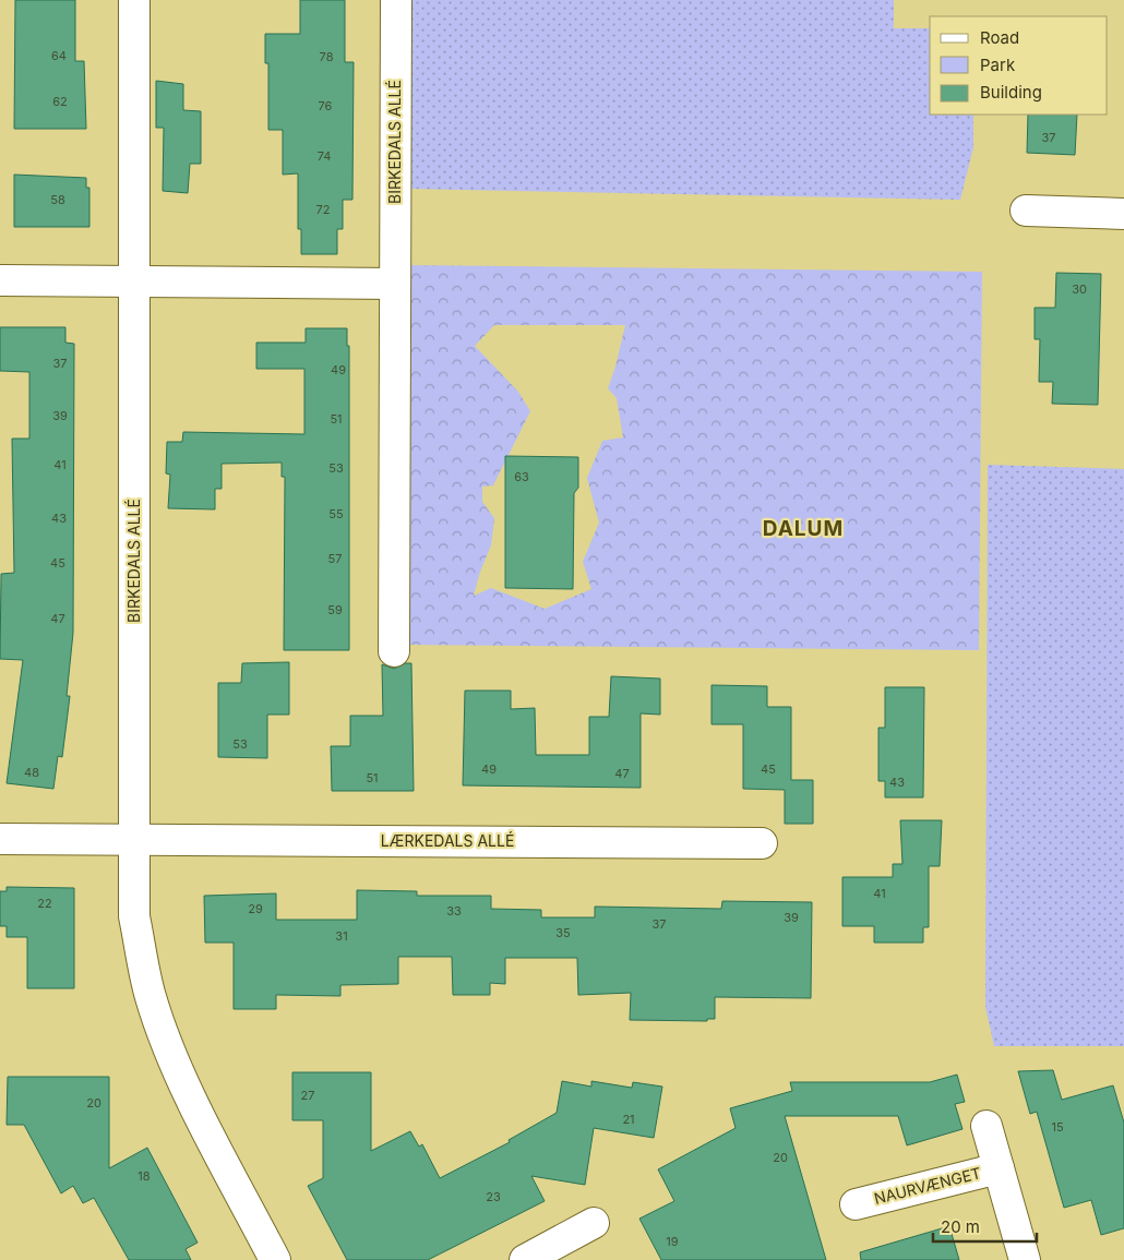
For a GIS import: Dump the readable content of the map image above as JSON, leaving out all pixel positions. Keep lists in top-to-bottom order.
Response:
{
  "streets": {
    "street": ["BIRKEDALS ALLÉ", "LÆRKEDALS ALLÉ", "NAURVÆNGET"]
  },
  "crossings": [
    ["BIRKEDALS ALLÉ", "LÆRKEDALS ALLÉ"]
  ],
  "districts": ["DALUM"],
  "house_numbers": [
    "64",
    "78",
    "62",
    "76",
    "37",
    "74",
    "58",
    "72",
    "30",
    "37",
    "49",
    "39",
    "51",
    "41",
    "53",
    "63",
    "55",
    "43",
    "57",
    "45",
    "59",
    "47",
    "53",
    "49",
    "45",
    "48",
    "47",
    "51",
    "43",
    "41",
    "22",
    "29",
    "33",
    "39",
    "37",
    "35",
    "31",
    "27",
    "20",
    "21",
    "15",
    "20",
    "18",
    "23",
    "19"
  ],
  "legend": ["Road", "Park", "Building"],
  "scale_bar": "20 m"
}
